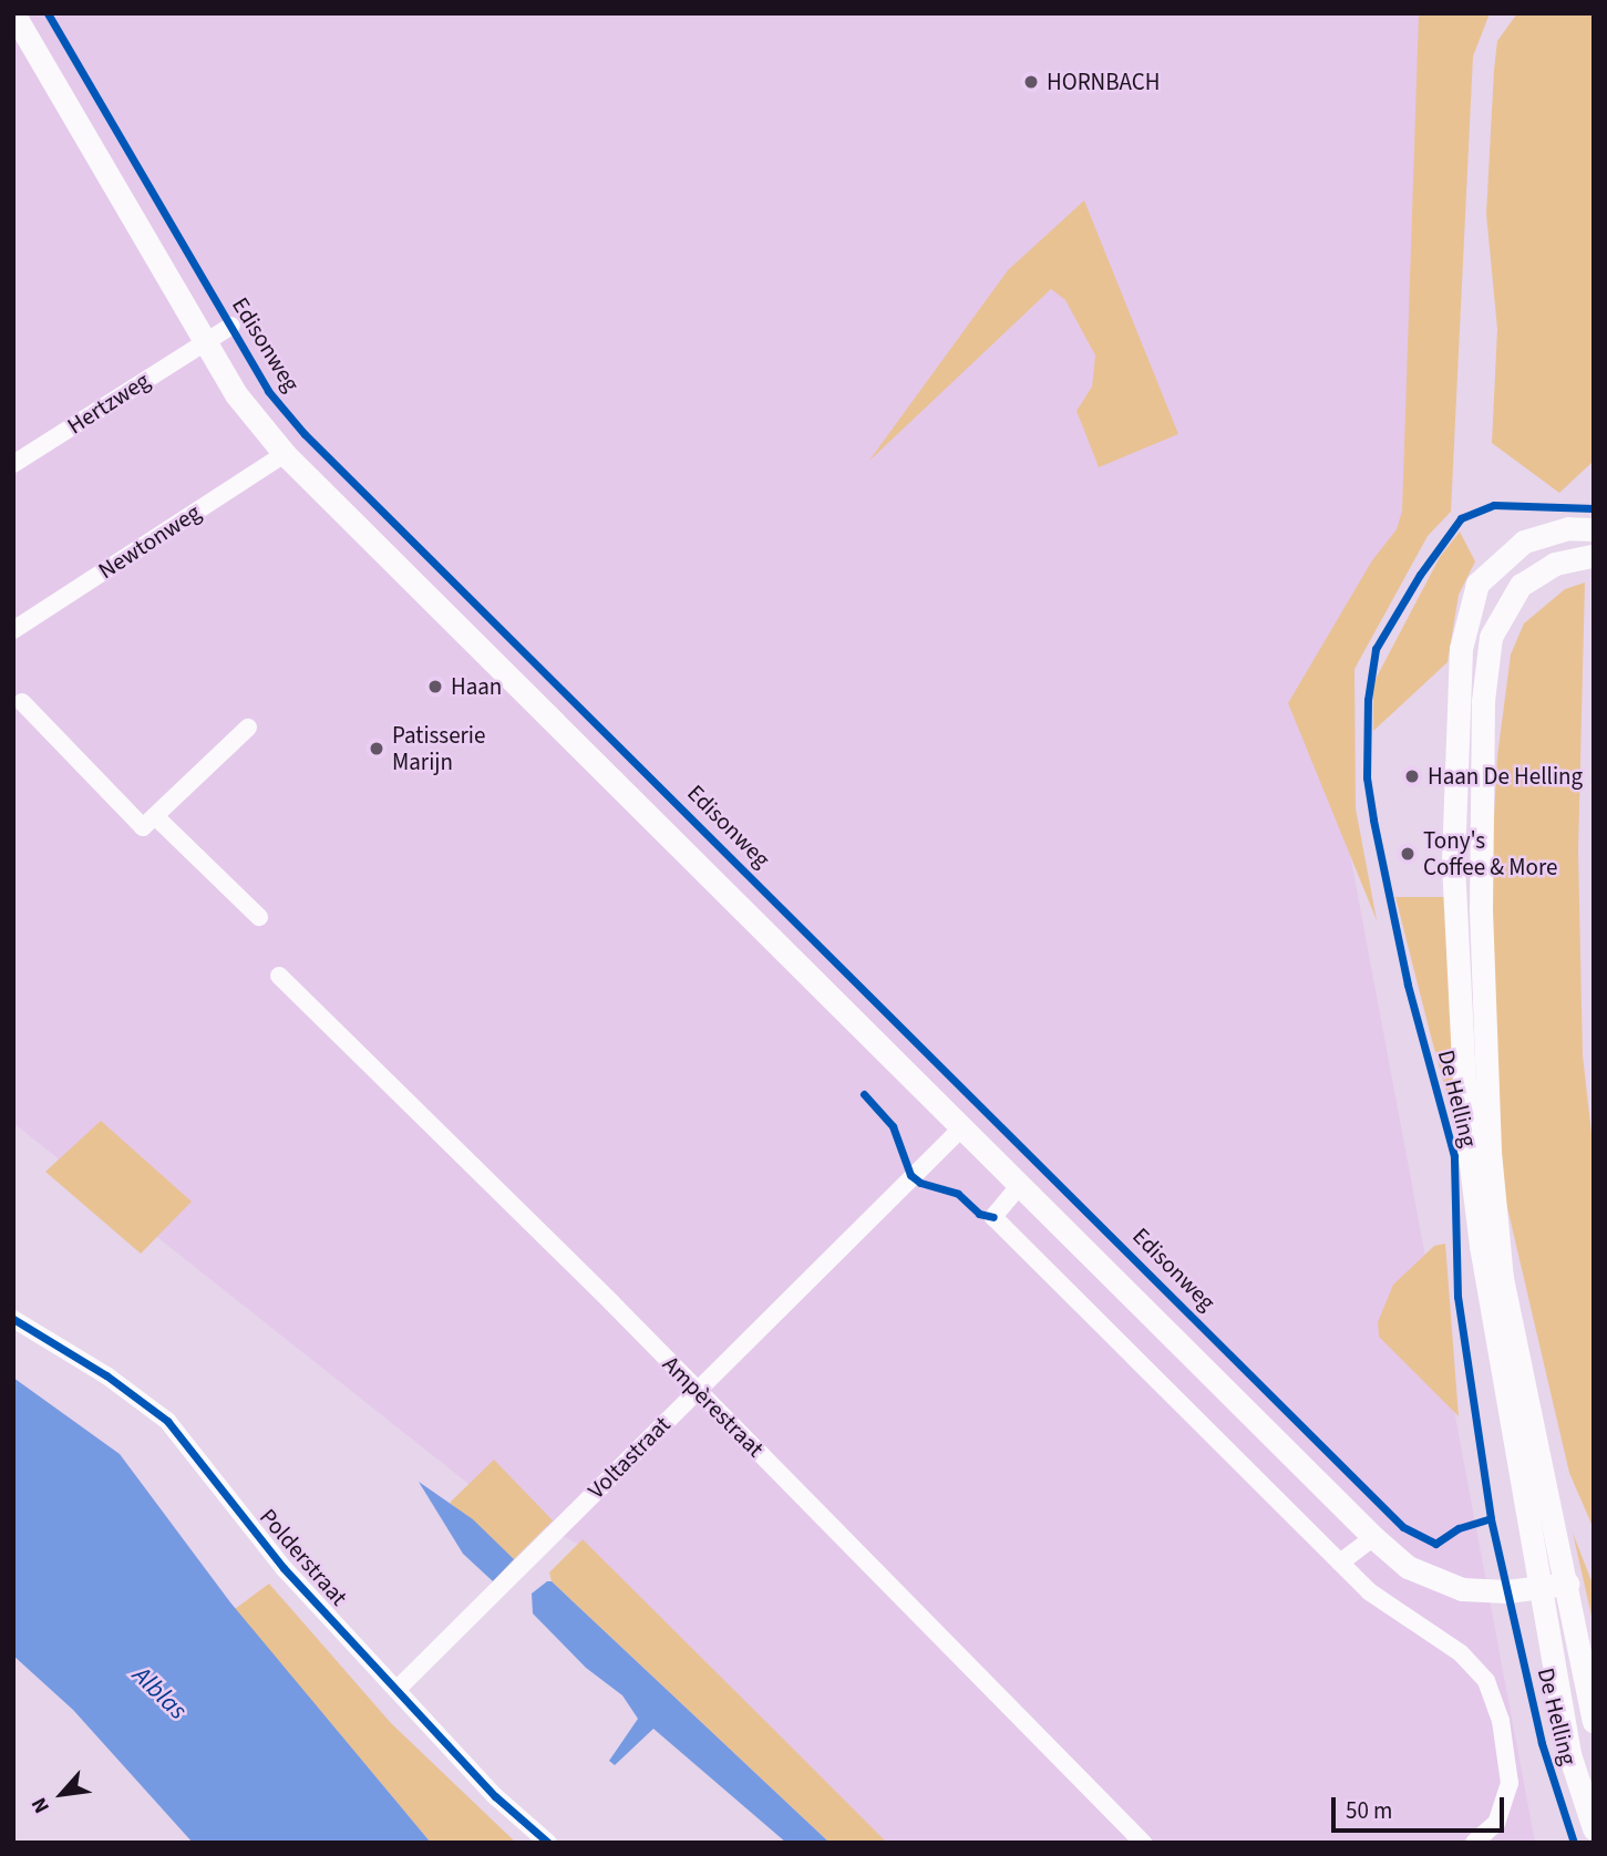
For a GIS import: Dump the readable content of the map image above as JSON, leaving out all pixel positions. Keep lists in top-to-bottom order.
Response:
{
  "streets": {
    "street": [
      "Edisonweg",
      "Hertzweg",
      "Newtonweg",
      "De Helling",
      "Ampèrestraat",
      "Voltastraat",
      "Polderstraat"
    ]
  },
  "crossings": [
    ["Edisonweg", "Hertzweg"],
    ["Edisonweg", "Newtonweg"],
    ["Edisonweg", "De Helling"],
    ["Edisonweg", "Voltastraat"],
    ["Ampèrestraat", "Voltastraat"],
    ["Voltastraat", "Polderstraat"]
  ],
  "water": ["Alblas"],
  "places": [
    "HORNBACH",
    "Haan",
    "Patisserie Marijn",
    "Haan De Helling",
    "Tony's Coffee & More"
  ],
  "scale_bar": "50 m",
  "north": "bottom left"
}
